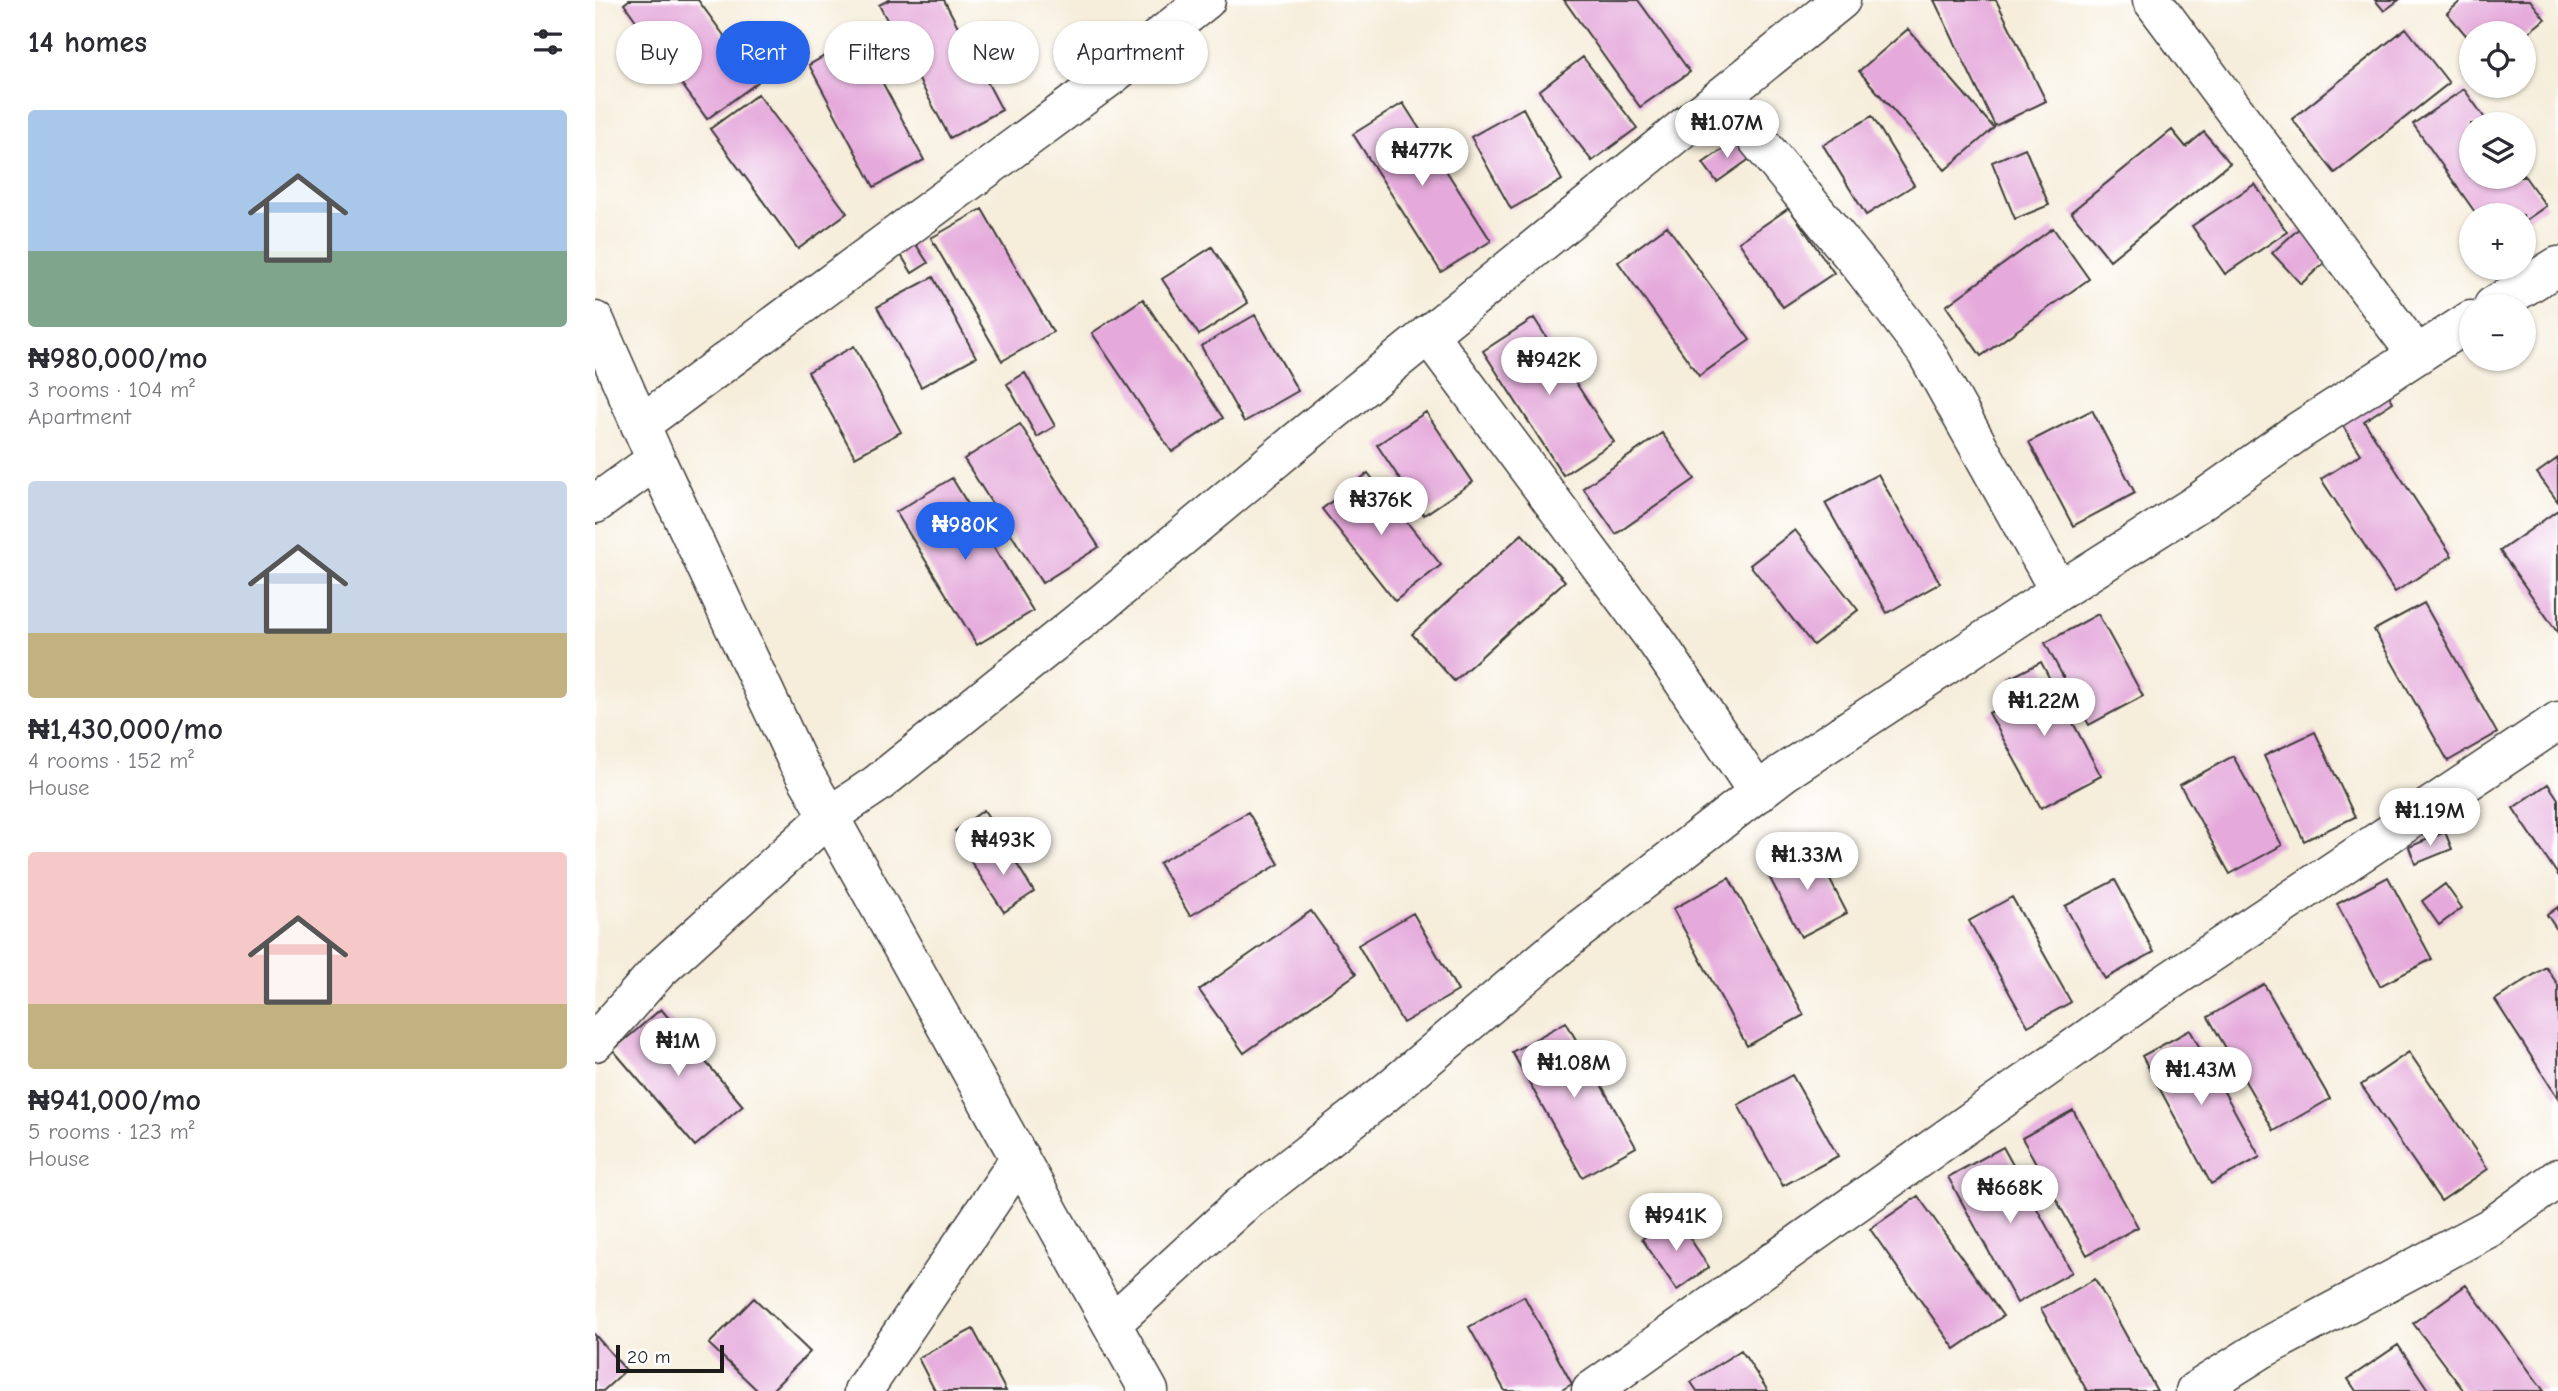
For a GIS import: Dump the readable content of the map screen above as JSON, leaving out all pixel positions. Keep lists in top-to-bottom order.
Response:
{
  "scale_bar": "20 m",
  "page": {
    "heading": "14 homes",
    "map_buttons": ["+", "−"],
    "chip": [
      "Buy",
      "Rent",
      "Filters",
      "New",
      "Apartment"
    ],
    "list": [
      {
        "name": "₦980,000/mo",
        "note": "3 rooms · 104 m² · Apartment"
      },
      {
        "name": "₦1,430,000/mo",
        "note": "4 rooms · 152 m² · House"
      },
      {
        "name": "₦941,000/mo",
        "note": "5 rooms · 123 m² · House"
      }
    ],
    "price": [
      "₦1.07M",
      "₦477K",
      "₦942K",
      "₦376K",
      "₦980K",
      "₦1.22M",
      "₦1.19M",
      "₦493K",
      "₦1.33M",
      "₦1M",
      "₦1.08M",
      "₦1.43M",
      "₦668K",
      "₦941K"
    ],
    "scale": "20 m"
  }
}
